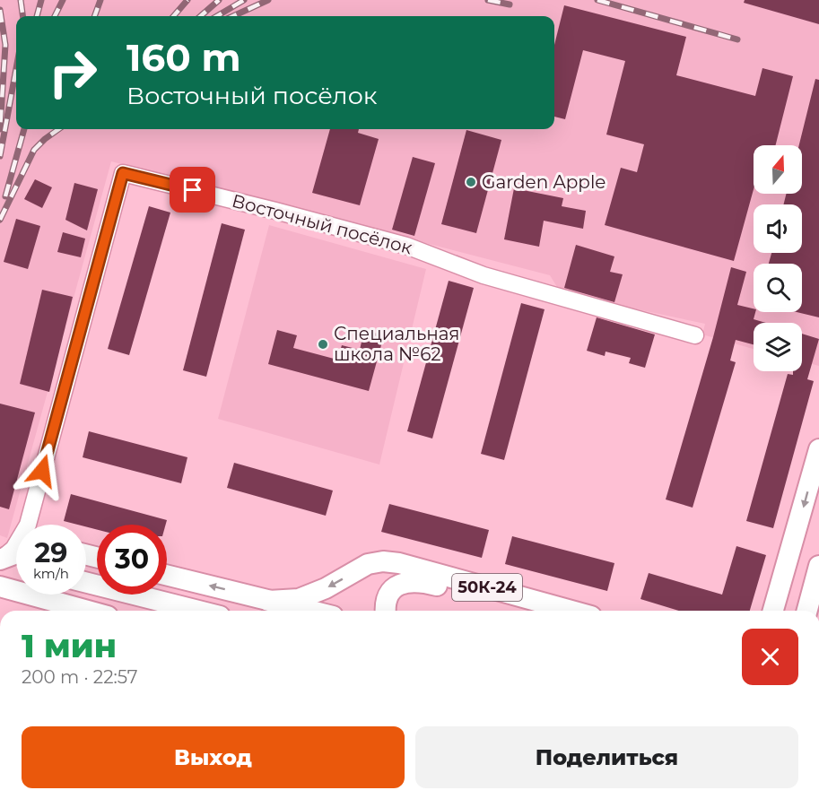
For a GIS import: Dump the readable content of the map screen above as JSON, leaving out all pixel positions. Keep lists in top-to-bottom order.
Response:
{
  "streets": {
    "main road": ["50К-24"],
    "street": ["Восточный посёлок"]
  },
  "places": ["Garden Apple", "Специальная школа №62"],
  "north": "top",
  "page": {
    "turn": ["160 m", "Восточный посёлок"],
    "speed": "29 km/h",
    "limit": "30",
    "heading": ["1 мин", "200 m · 22:57"],
    "buttons": ["Выход", "Поделиться"]
  }
}
